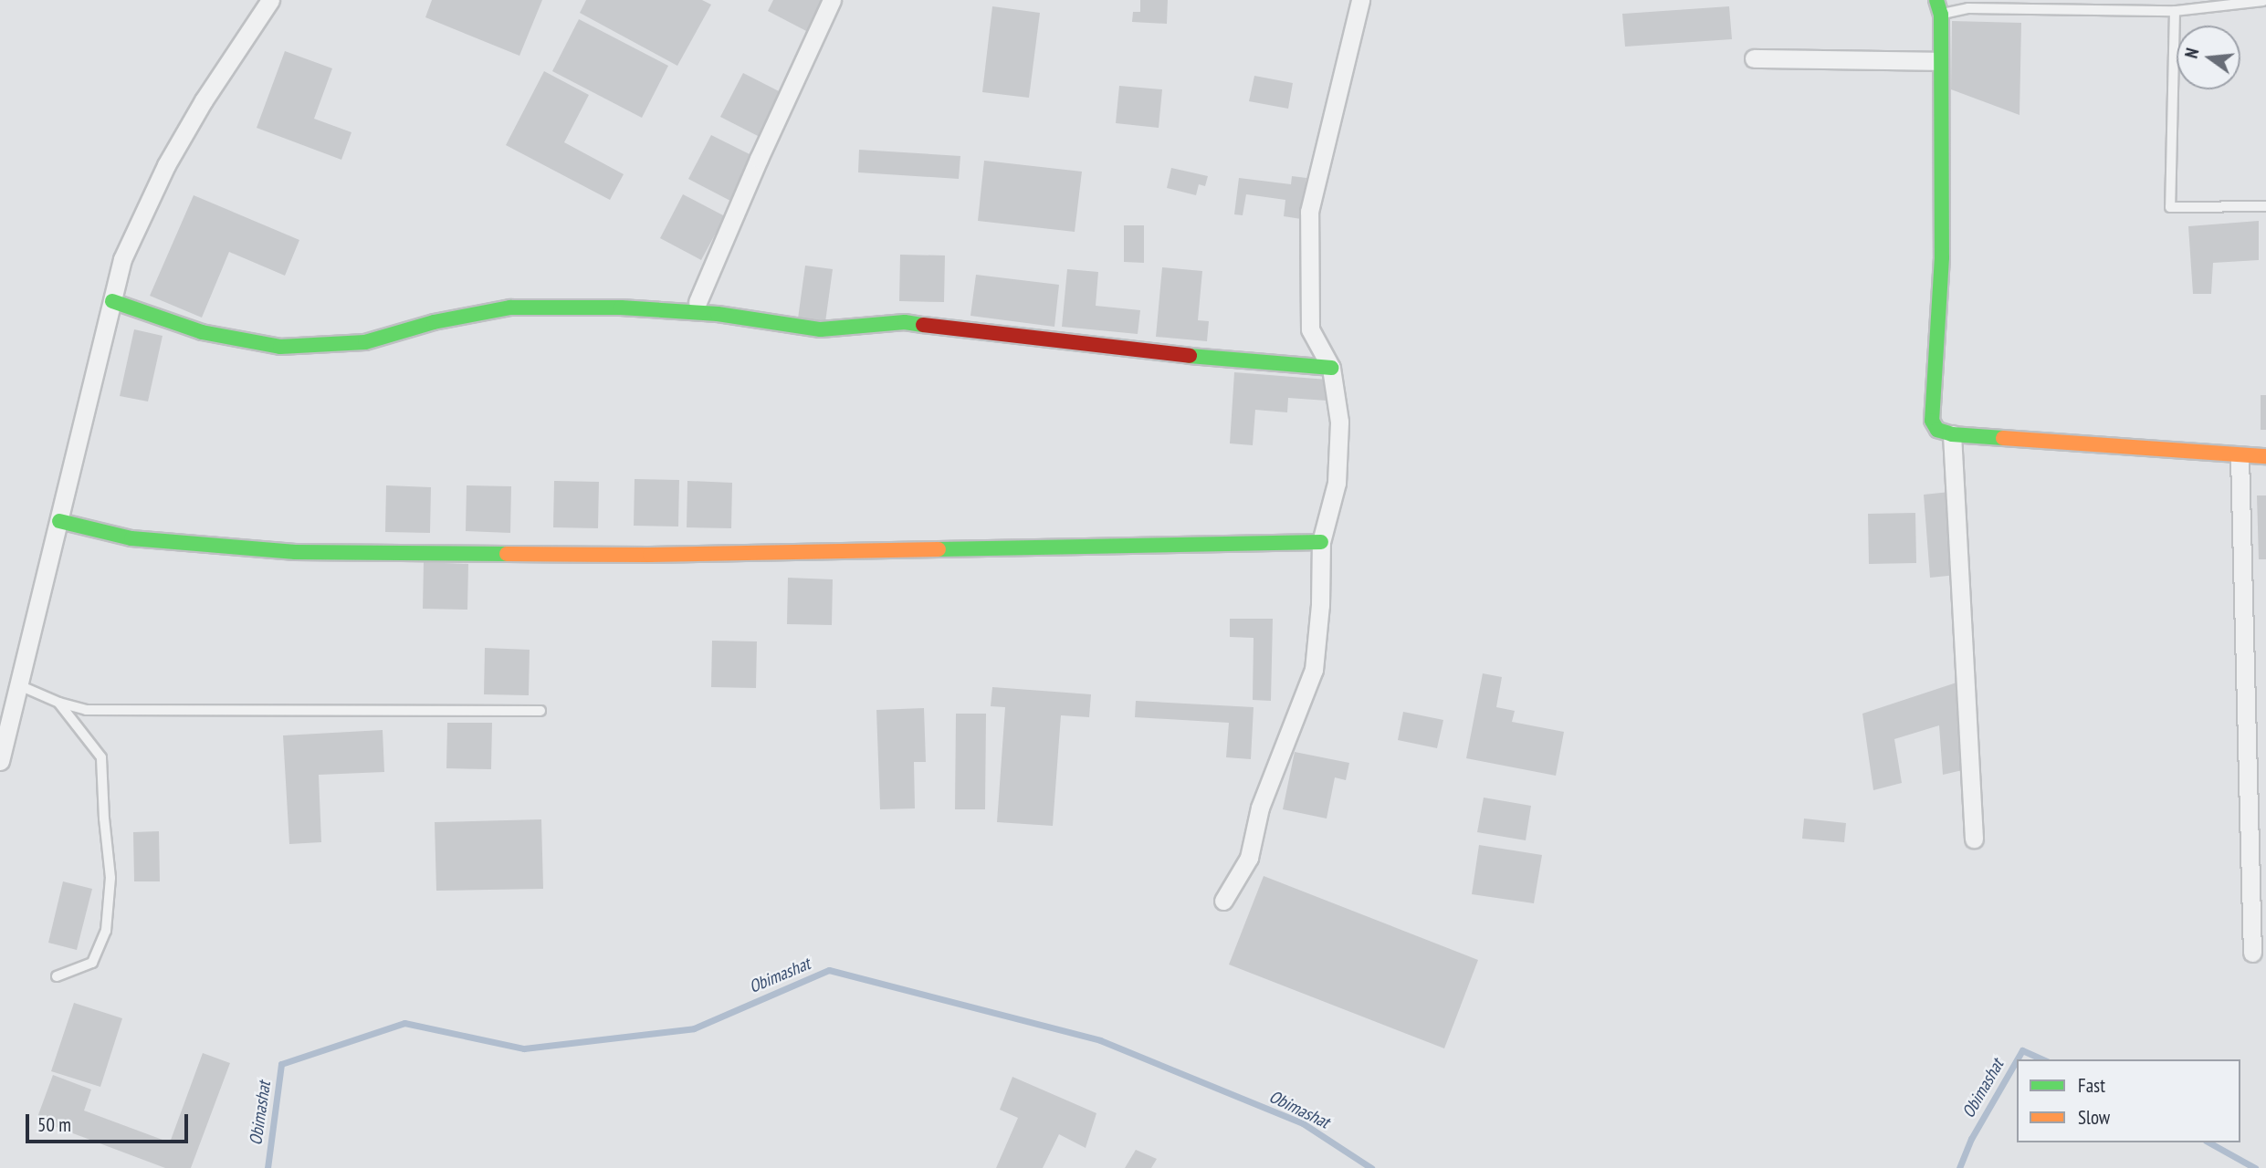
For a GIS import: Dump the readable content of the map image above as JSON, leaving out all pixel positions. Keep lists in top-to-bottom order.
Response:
{
  "water": ["Obimashat"],
  "legend": ["Fast", "Slow"],
  "scale_bar": "50 m",
  "north": "left"
}
